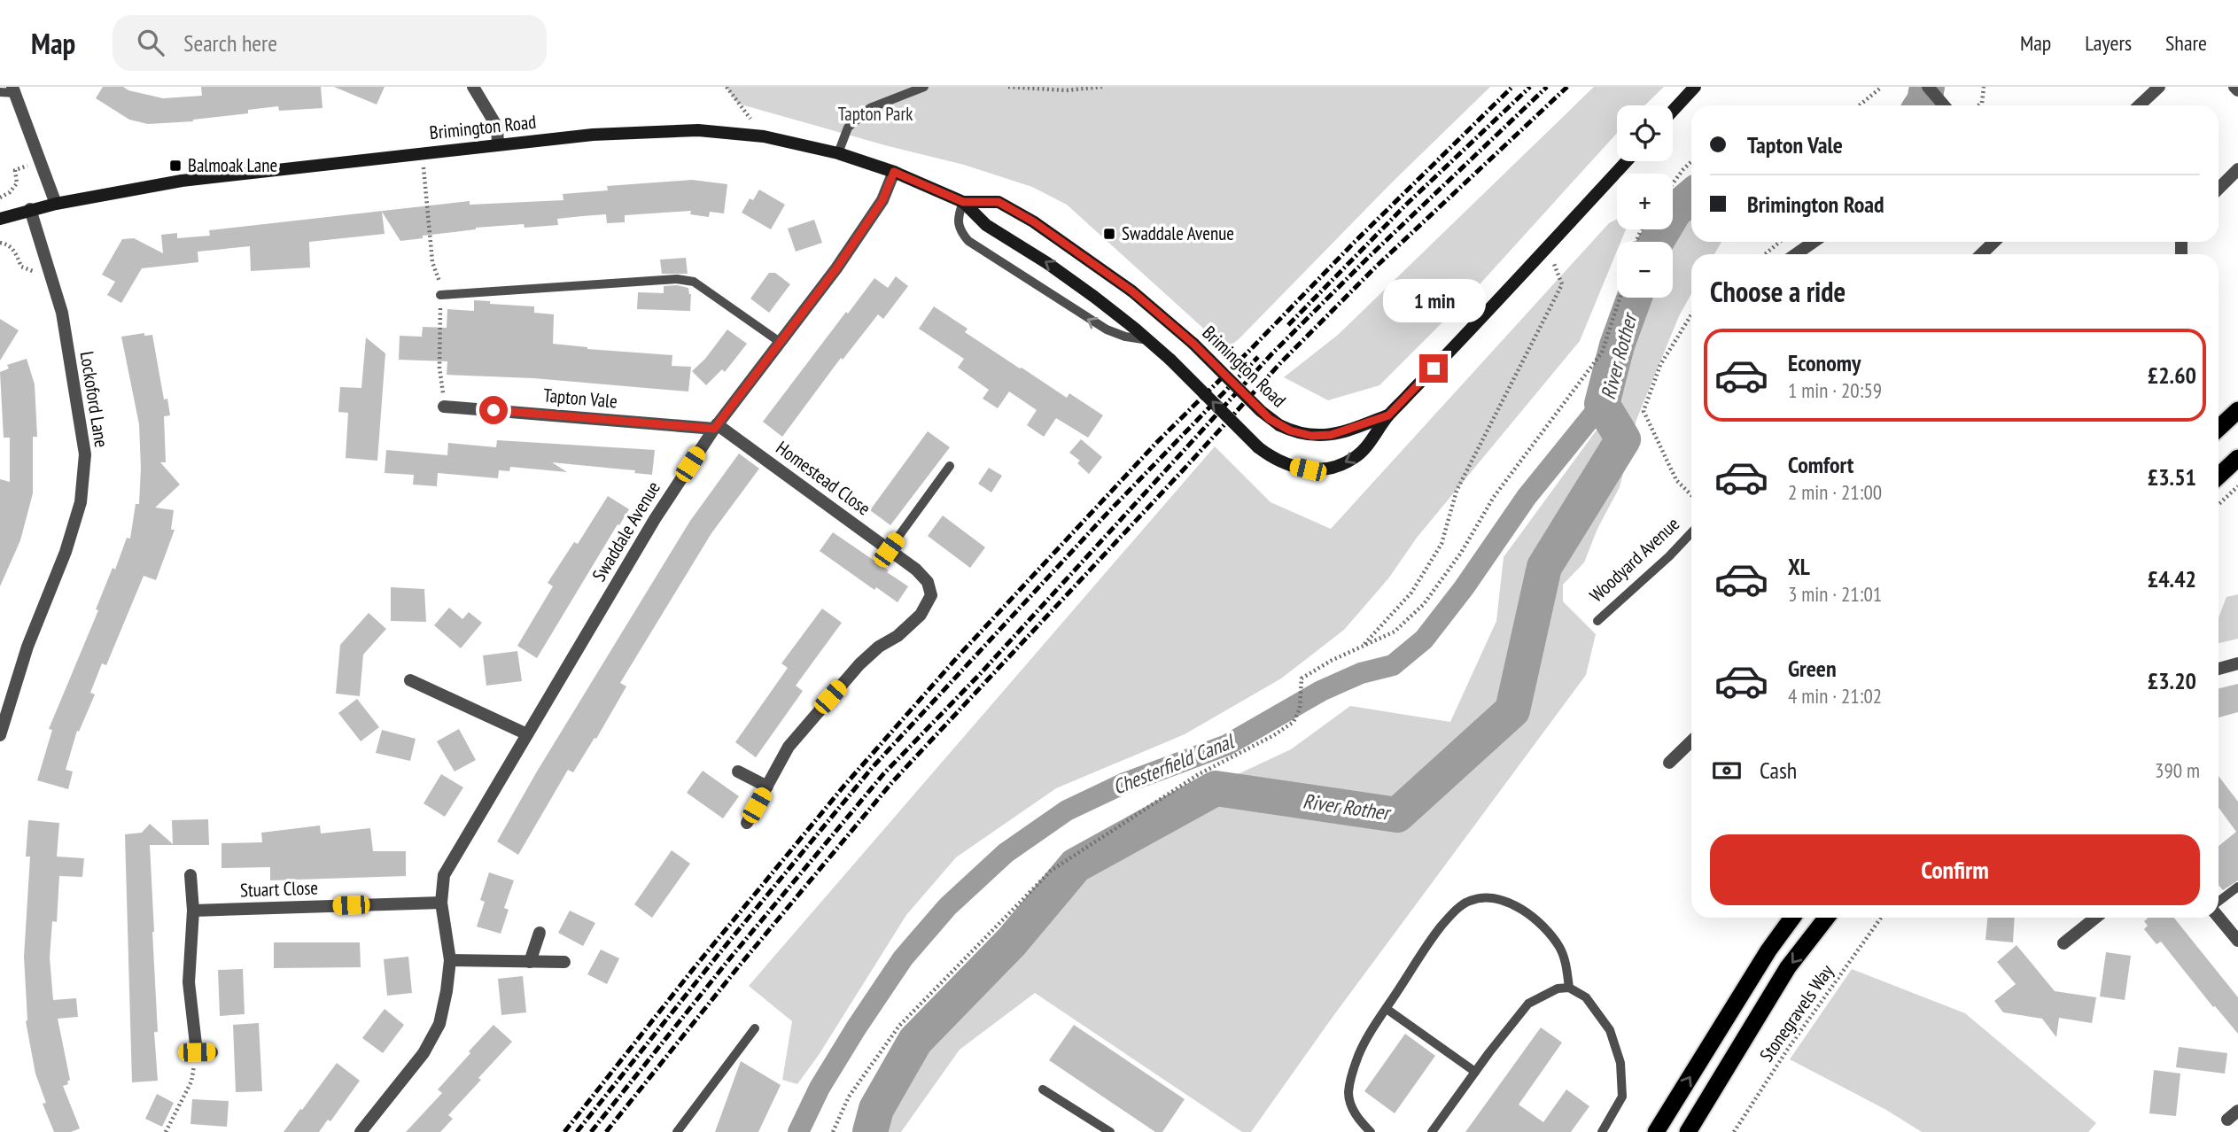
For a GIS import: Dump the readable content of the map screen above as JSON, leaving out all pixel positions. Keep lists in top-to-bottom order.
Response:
{
  "streets": {
    "main road": ["Brimington Road"],
    "street": [
      "Tapton Vale",
      "Lockoford Lane",
      "Homestead Close",
      "Swaddale Avenue",
      "Stuart Close"
    ],
    "lane": ["Woodyard Avenue"],
    "path": ["Stonegravels Way"]
  },
  "crossings": [
    ["Brimington Road", "Lockoford Lane"],
    ["Brimington Road", "Swaddale Avenue"],
    ["Tapton Vale", "Homestead Close"],
    ["Tapton Vale", "Swaddale Avenue"],
    ["Homestead Close", "Swaddale Avenue"],
    ["Swaddale Avenue", "Stuart Close"]
  ],
  "water": ["River Rother", "Chesterfield Canal"],
  "parks": ["Tapton Park"],
  "places": {
    "transit": ["Balmoak Lane", "Swaddale Avenue"]
  },
  "page": {
    "header": "Map",
    "search": "Search here",
    "nav": ["Map", "Layers", "Share"],
    "map_buttons": ["+", "−"],
    "banner": ["Tapton Vale", "Brimington Road"],
    "heading": "Choose a ride",
    "bubble": "1 min",
    "list": [
      {
        "name": "Economy",
        "note": "1 min · 20:59",
        "value": "£2.60"
      },
      {
        "name": "Comfort",
        "note": "2 min · 21:00",
        "value": "£3.51"
      },
      {
        "name": "XL",
        "note": "3 min · 21:01",
        "value": "£4.42"
      },
      {
        "name": "Green",
        "note": "4 min · 21:02",
        "value": "£3.20"
      }
    ],
    "pay": ["Cash", "390 m"],
    "buttons": "Confirm"
  }
}
